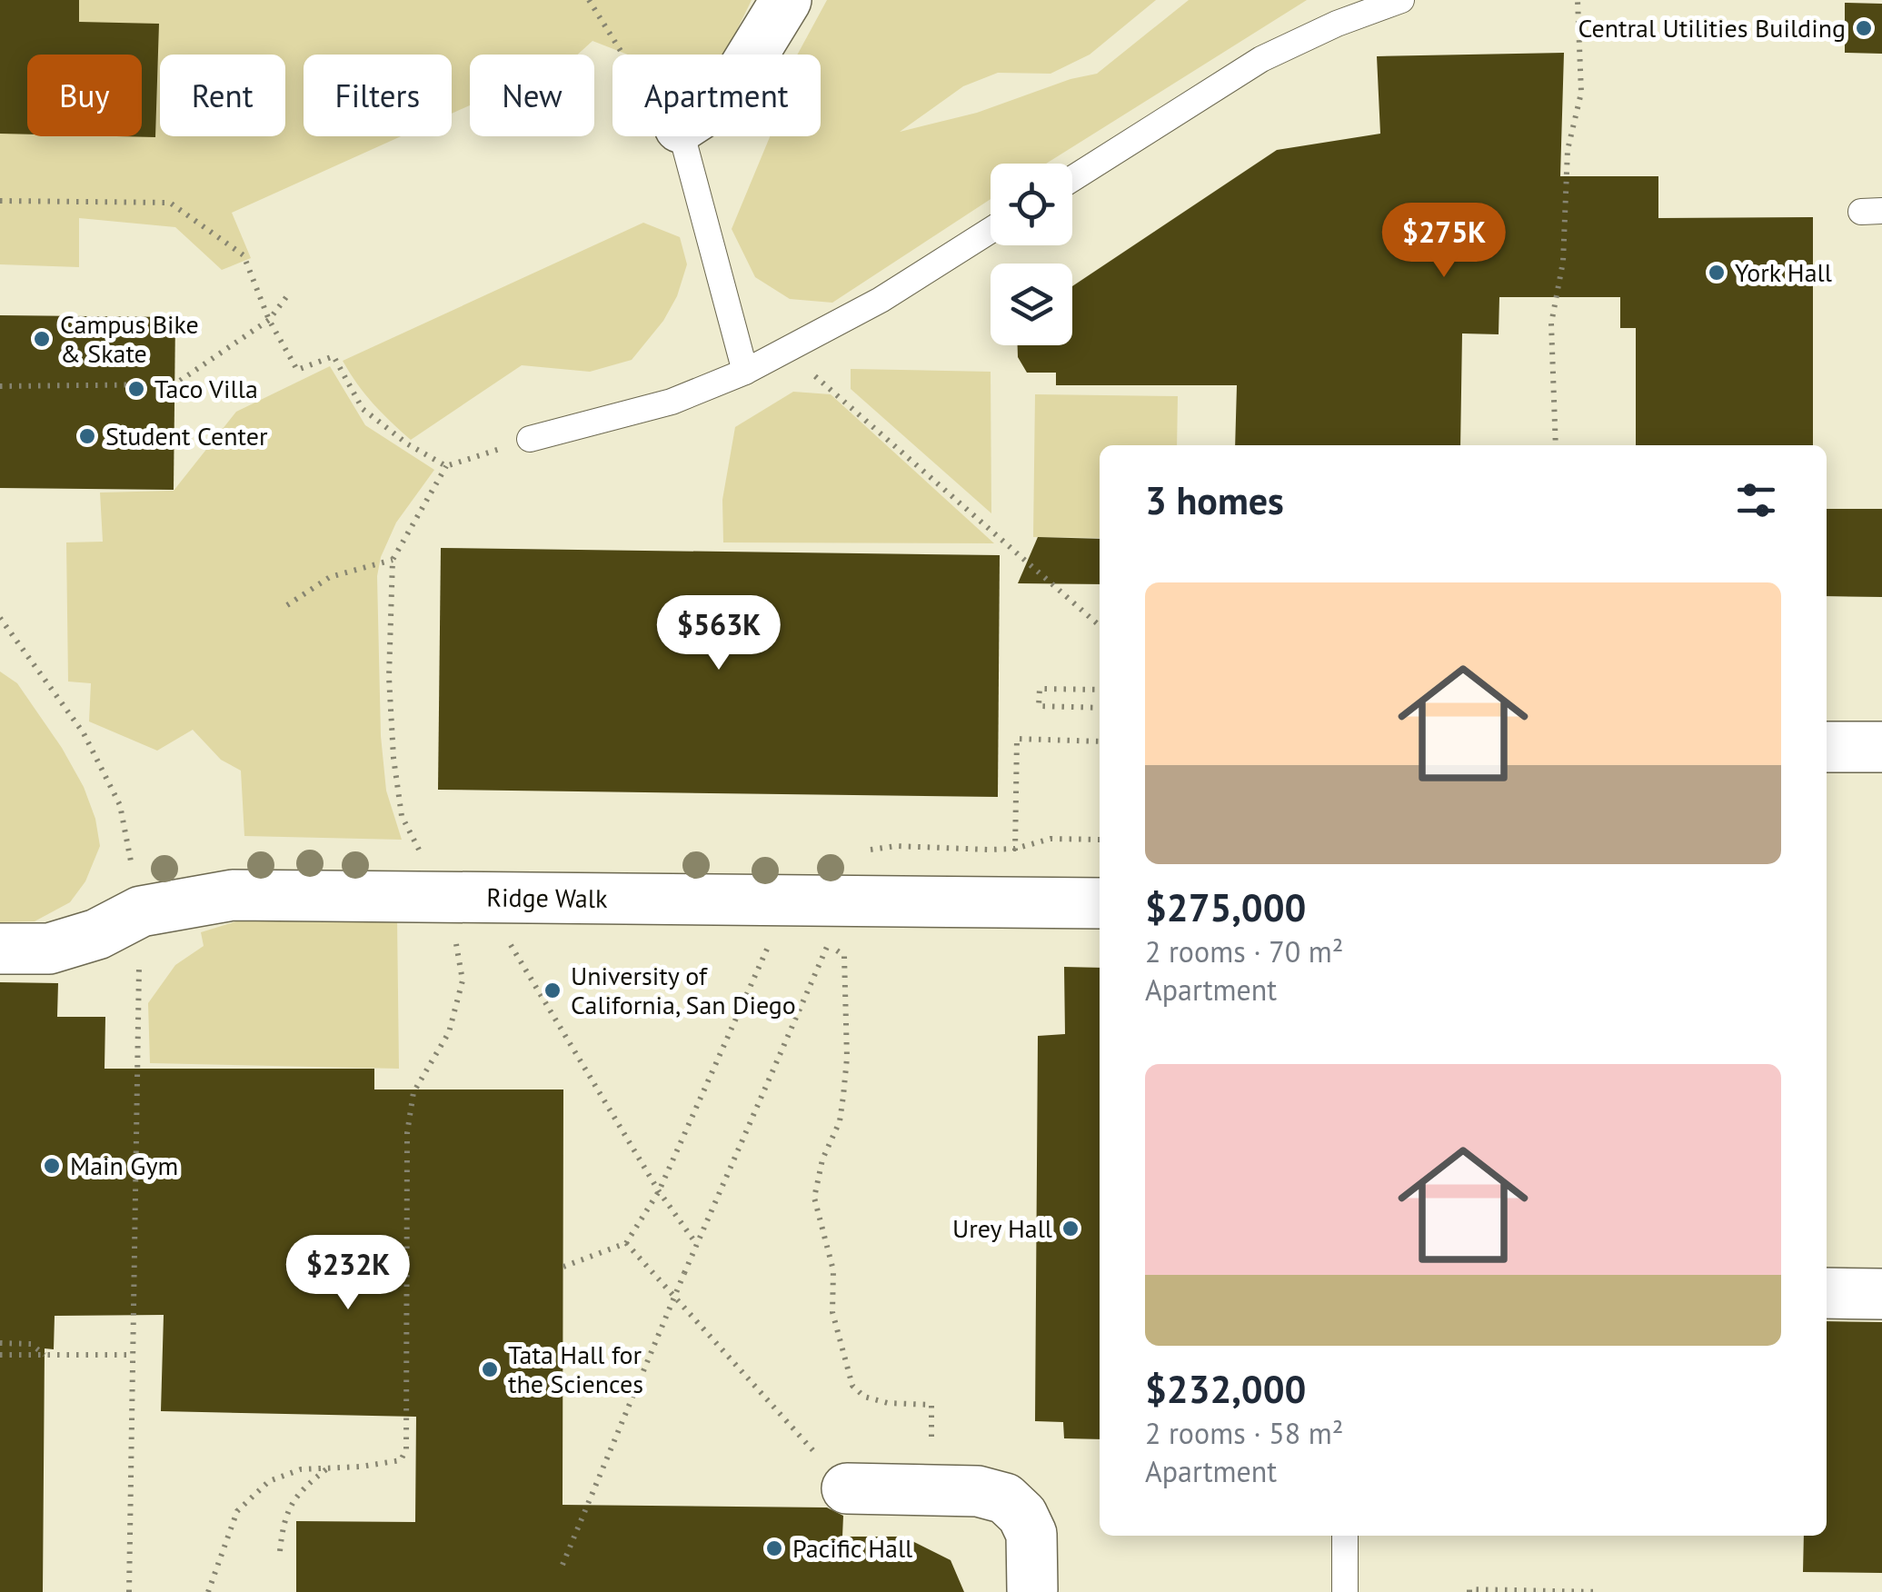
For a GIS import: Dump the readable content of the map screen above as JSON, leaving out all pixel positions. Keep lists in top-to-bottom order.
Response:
{
  "streets": {
    "street": ["Ridge Walk"]
  },
  "places": [
    "Central Utilities Building",
    "York Hall",
    "Campus Bike & Skate",
    "Taco Villa",
    "Student Center",
    "University of California, San Diego",
    "Main Gym",
    "Urey Hall",
    "Tata Hall for the Sciences",
    "Pacific Hall"
  ],
  "page": {
    "chip": [
      "Buy",
      "Rent",
      "Filters",
      "New",
      "Apartment"
    ],
    "price": ["$275K", "$563K", "$232K"],
    "heading": "3 homes",
    "list": [
      {
        "name": "$275,000",
        "note": "2 rooms · 70 m² · Apartment"
      },
      {
        "name": "$232,000",
        "note": "2 rooms · 58 m² · Apartment"
      }
    ]
  }
}
